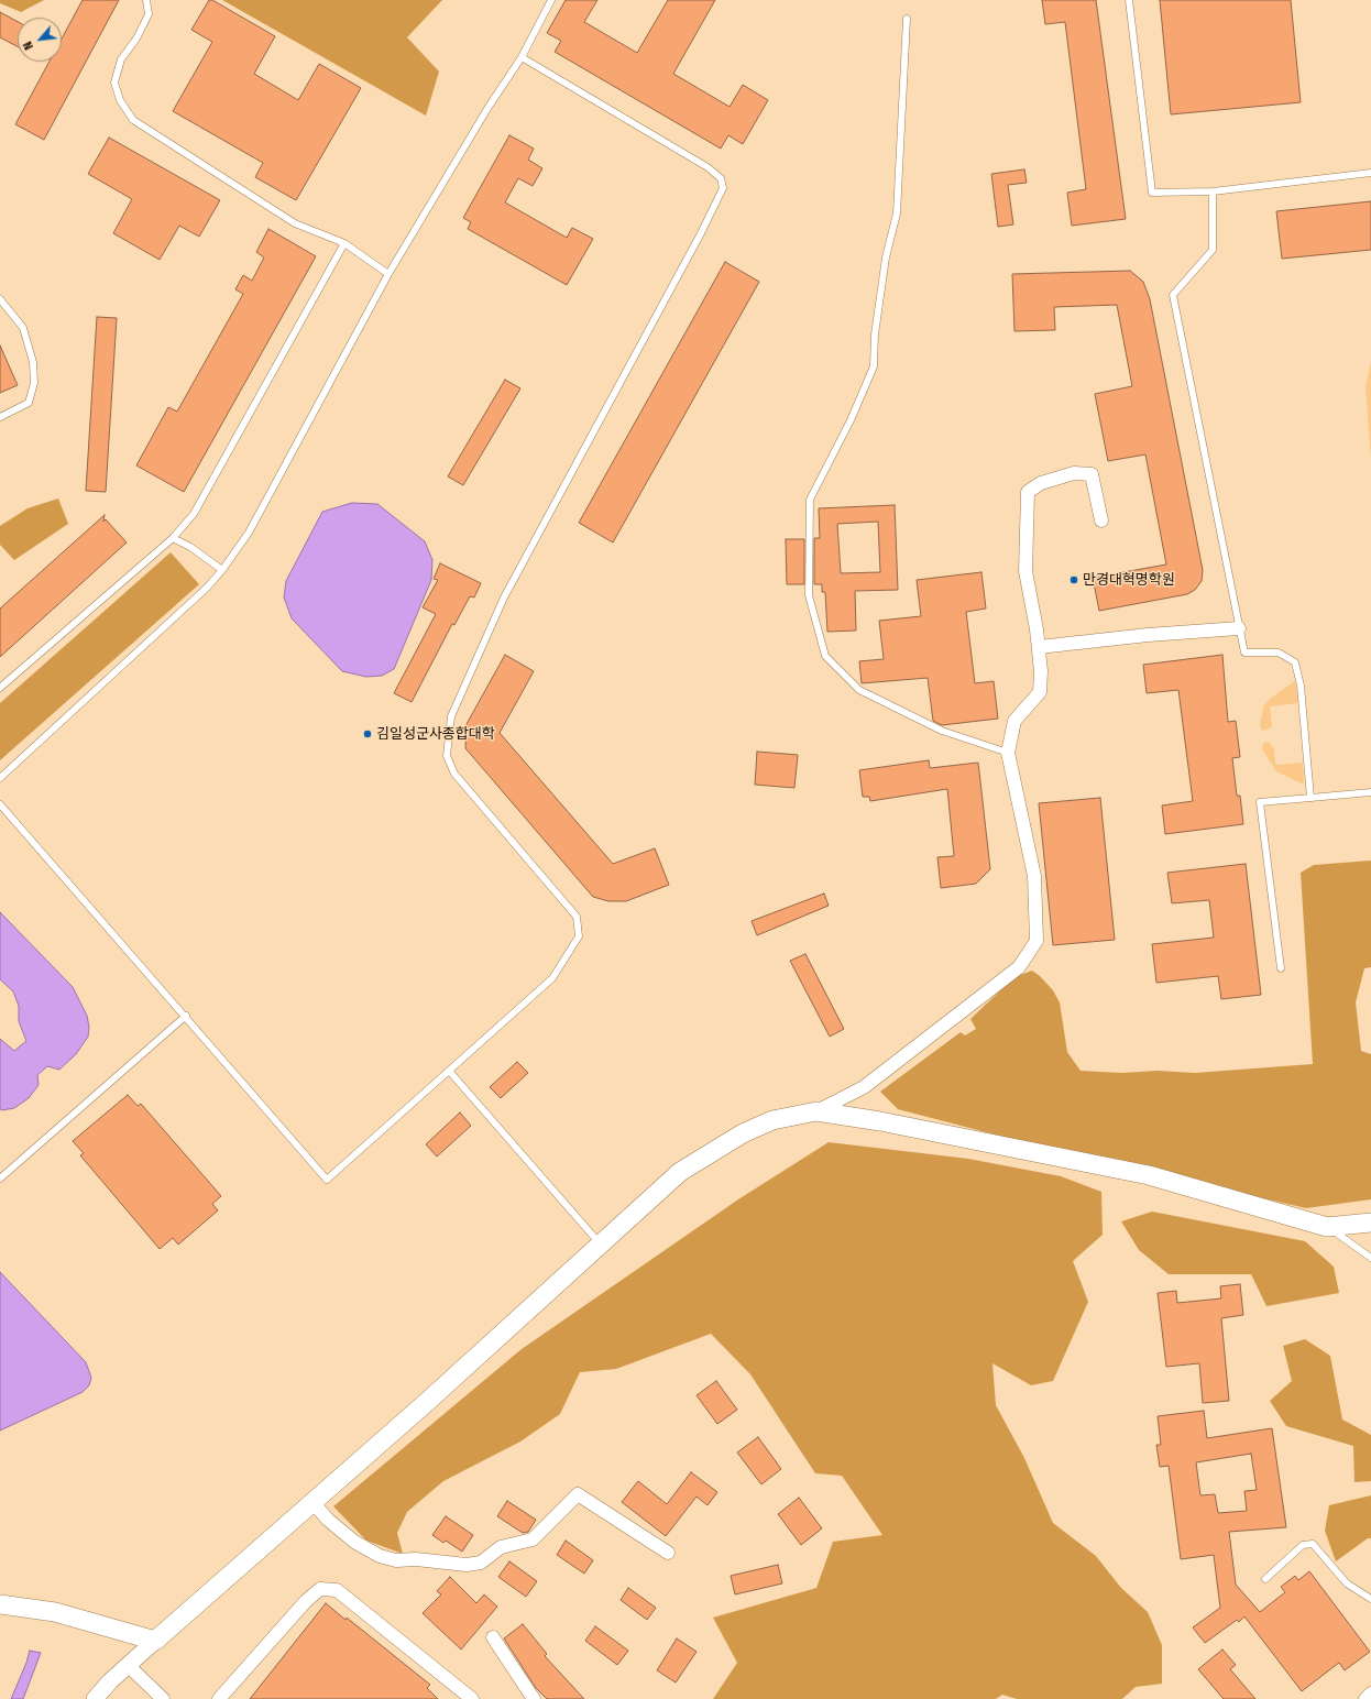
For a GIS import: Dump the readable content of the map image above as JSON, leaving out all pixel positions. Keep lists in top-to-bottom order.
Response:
{
  "places": ["만경대혁명학원", "김일성군사종합대학"],
  "north": "bottom left"
}
